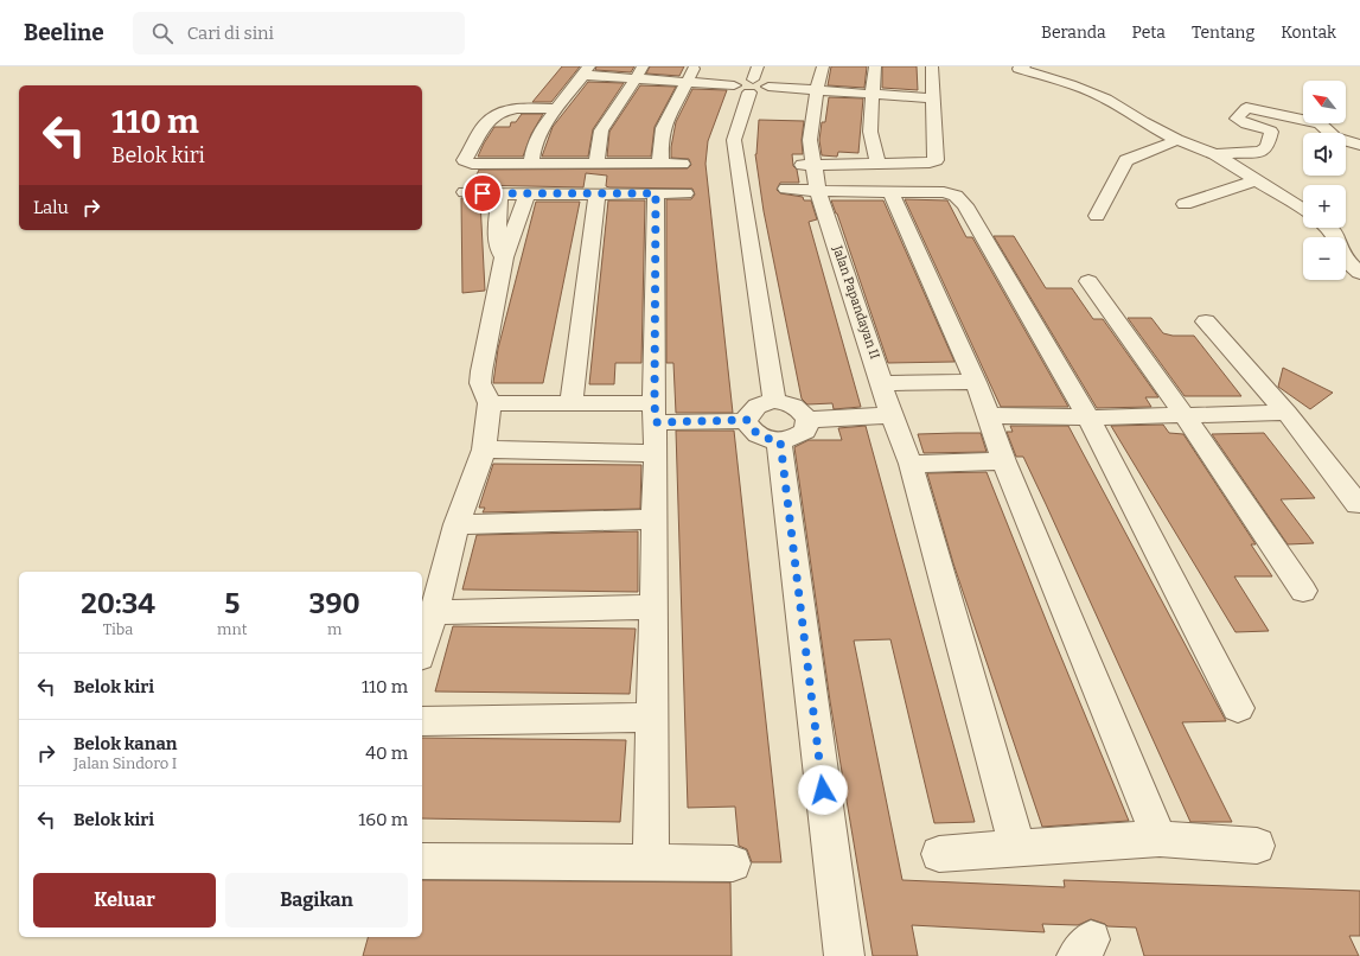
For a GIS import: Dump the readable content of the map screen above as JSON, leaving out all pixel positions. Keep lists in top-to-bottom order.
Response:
{
  "streets": {
    "street": ["Jalan Papandayan II"]
  },
  "north": "top left",
  "page": {
    "header": "Beeline",
    "search": "Cari di sini",
    "nav": [
      "Beranda",
      "Peta",
      "Tentang",
      "Kontak"
    ],
    "map_buttons": ["+", "−"],
    "turn": ["110 m", "Belok kiri"],
    "then": "Lalu",
    "eta": [
      "20:34",
      "Tiba",
      "5",
      "mnt",
      "390",
      "m"
    ],
    "list": [
      {
        "name": "Belok kiri",
        "value": "110 m"
      },
      {
        "name": "Belok kanan",
        "note": "Jalan Sindoro I",
        "value": "40 m"
      },
      {
        "name": "Belok kiri",
        "value": "160 m"
      }
    ],
    "buttons": ["Keluar", "Bagikan"]
  }
}
